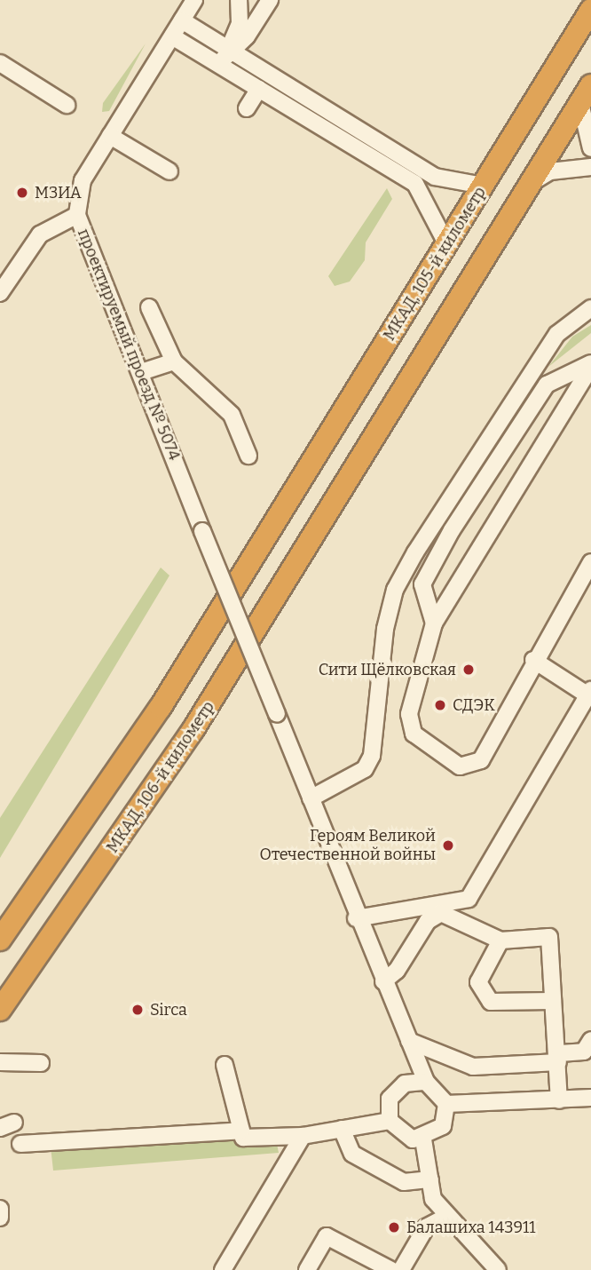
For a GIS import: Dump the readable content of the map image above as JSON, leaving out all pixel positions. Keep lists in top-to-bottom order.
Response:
{
  "streets": {
    "highway": ["МКАД, 105-й километр", "МКАД, 106-й километр"],
    "street": ["проектируемый проезд № 5074"]
  },
  "places": [
    "МЗИА",
    "Сити Щёлковская",
    "СДЭК",
    "Героям Великой Отечественной войны",
    "Sirca",
    "Балашиха 143911"
  ]
}
